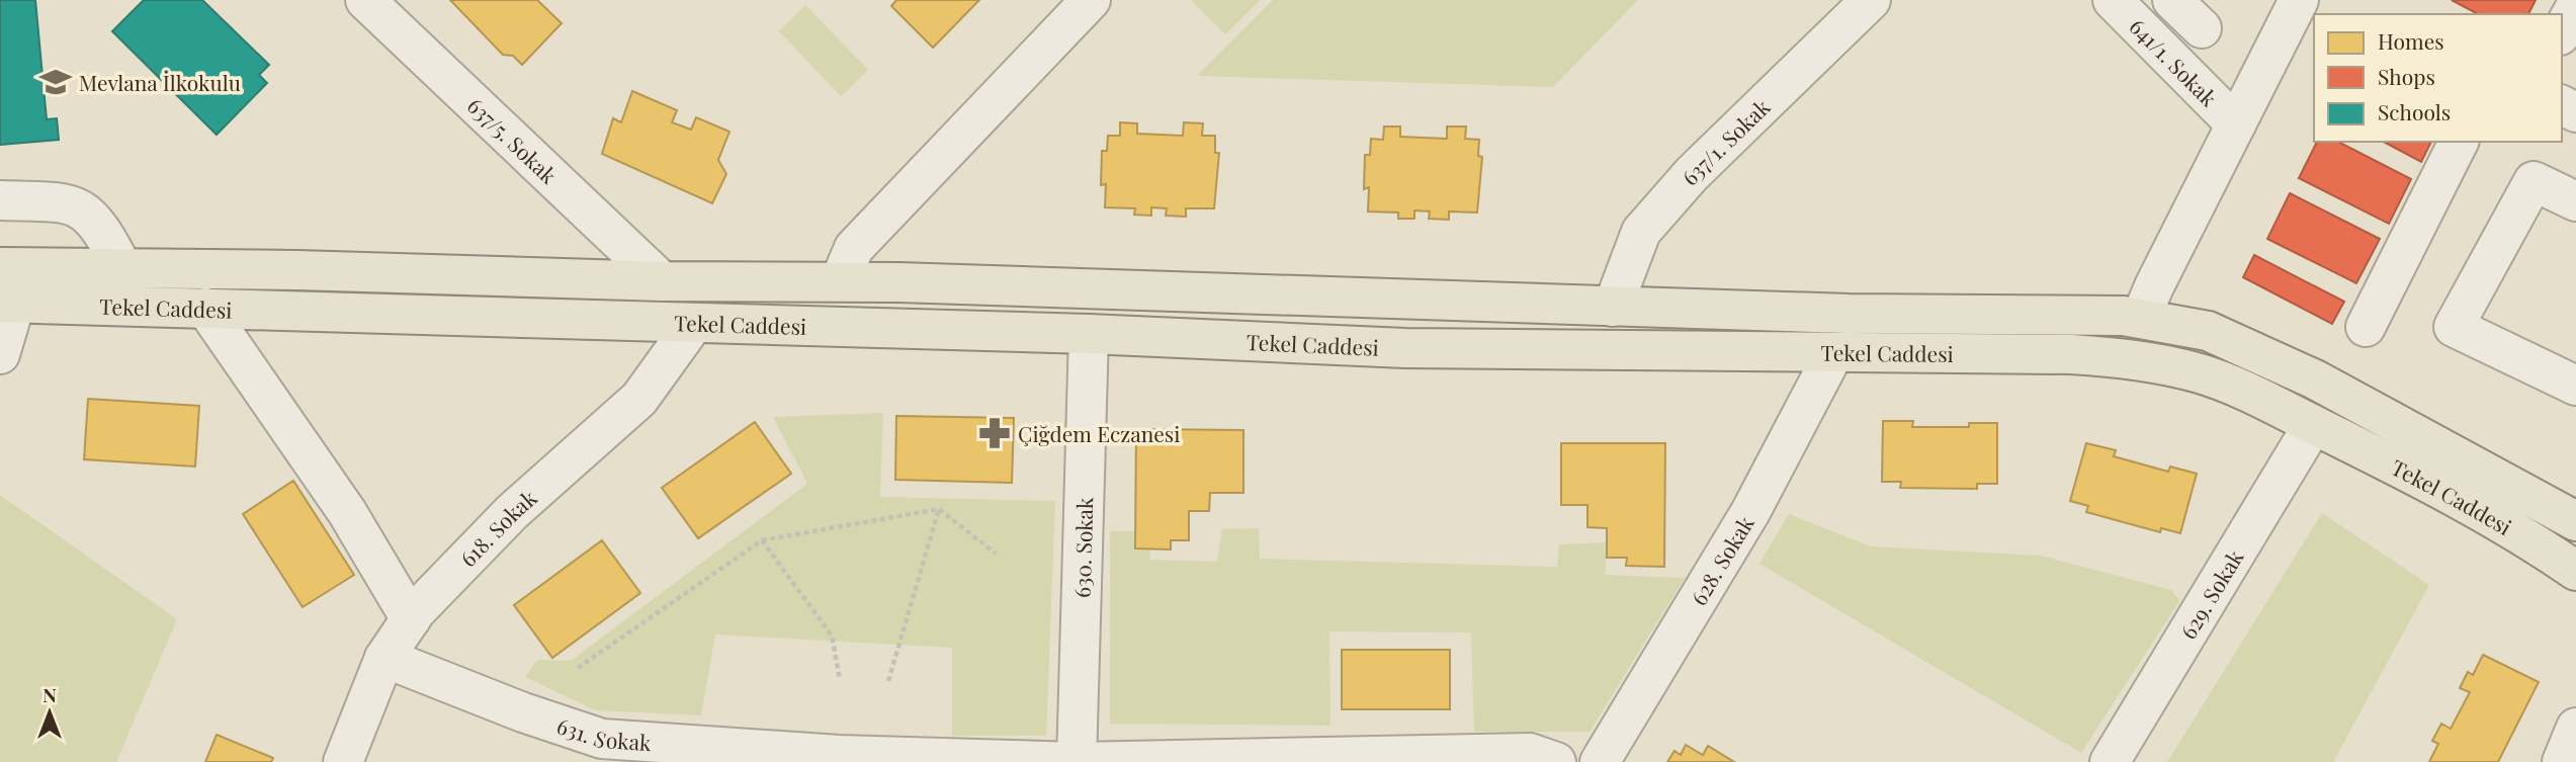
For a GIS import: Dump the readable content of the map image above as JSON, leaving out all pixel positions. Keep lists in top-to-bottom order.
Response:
{
  "streets": {
    "main road": ["Tekel Caddesi"],
    "street": [
      "641/1. Sokak",
      "637/5. Sokak",
      "637/1. Sokak",
      "618. Sokak",
      "630. Sokak",
      "628. Sokak",
      "629. Sokak",
      "631. Sokak"
    ]
  },
  "crossings": [
    ["Tekel Caddesi", "618. Sokak"],
    ["Tekel Caddesi", "630. Sokak"],
    ["Tekel Caddesi", "628. Sokak"],
    ["Tekel Caddesi", "629. Sokak"],
    ["618. Sokak", "631. Sokak"],
    ["630. Sokak", "631. Sokak"]
  ],
  "places": {
    "school or university": ["Mevlana İlkokulu"],
    "pharmacy": ["Çiğdem Eczanesi"]
  },
  "legend": ["Homes", "Shops", "Schools"],
  "north": "top"
}
